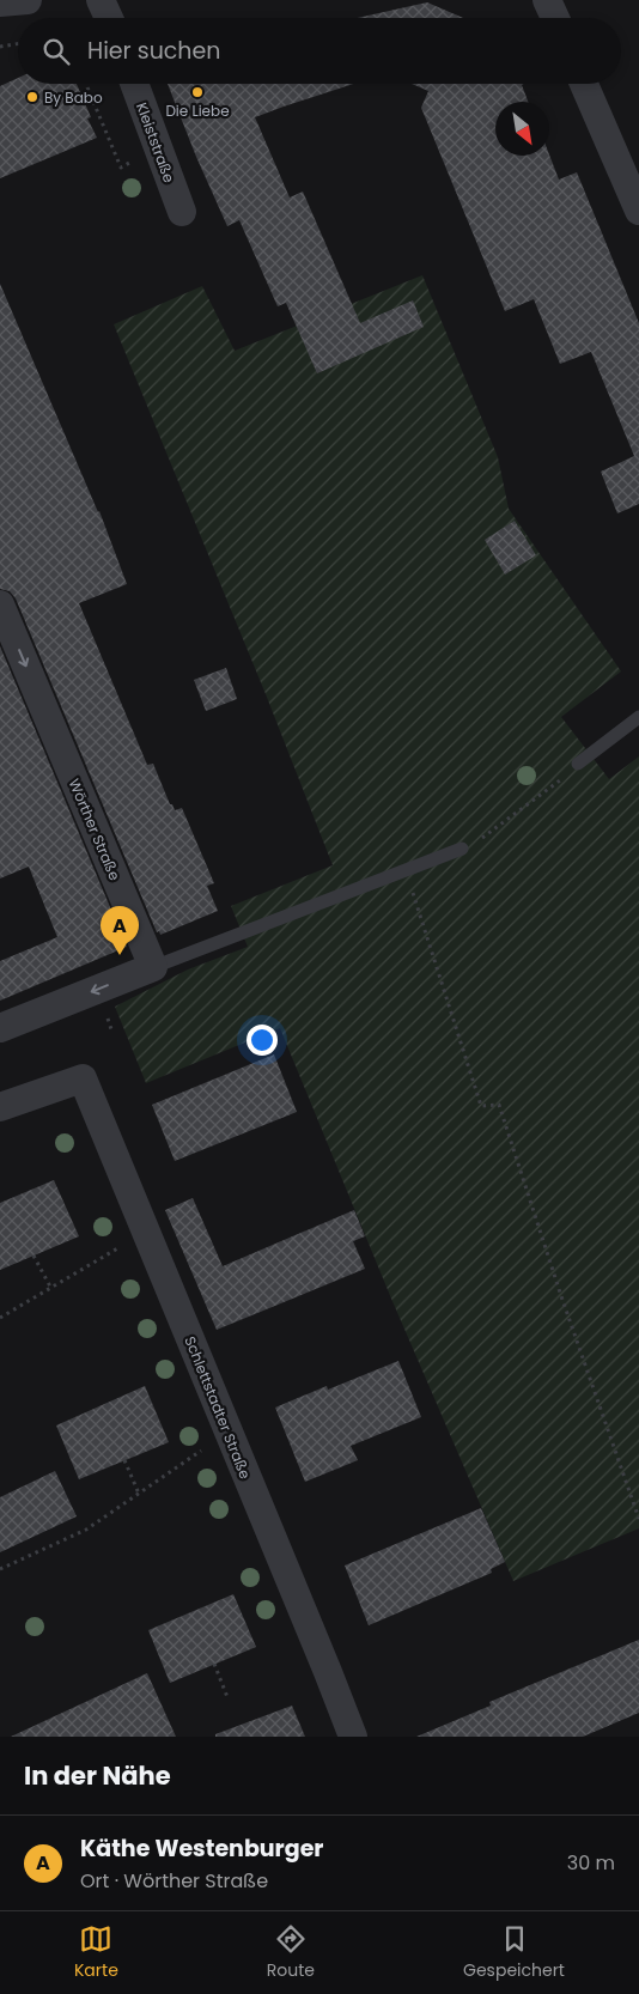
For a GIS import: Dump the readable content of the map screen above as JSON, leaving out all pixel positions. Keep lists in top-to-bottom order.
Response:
{
  "streets": {
    "street": ["Kleiststraße", "Wörther Straße", "Schlettstadter Straße"]
  },
  "one_way": ["Wörther Straße"],
  "places": ["Die Liebe", "By Babo"],
  "north": "bottom right",
  "page": {
    "search": "Hier suchen",
    "pins": "A",
    "heading": "In der Nähe",
    "list": [
      {
        "mark": "A",
        "name": "Käthe Westenburger",
        "note": "Ort · Wörther Straße",
        "value": "30 m"
      }
    ],
    "nav": ["Karte", "Route", "Gespeichert"]
  }
}
